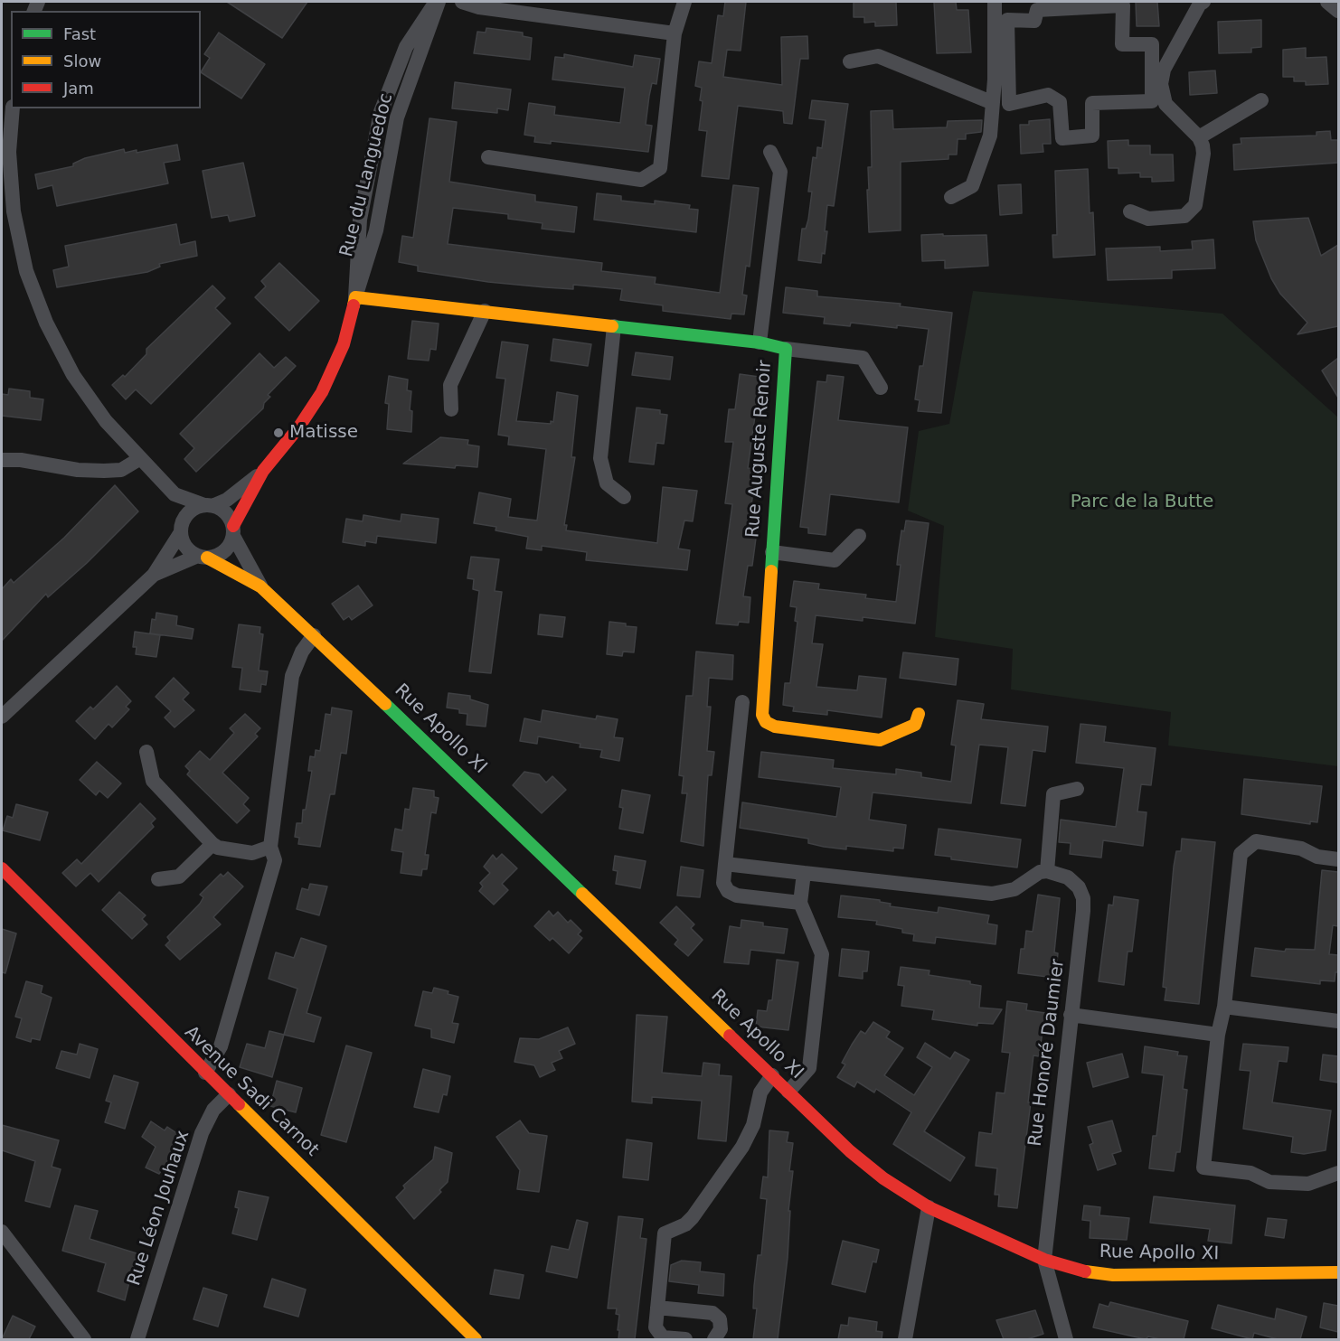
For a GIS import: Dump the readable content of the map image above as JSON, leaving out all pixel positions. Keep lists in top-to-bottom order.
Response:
{
  "streets": {
    "street": [
      "Rue du Languedoc",
      "Rue Auguste Renoir",
      "Rue Apollo XI",
      "Rue Honoré Daumier",
      "Avenue Sadi Carnot",
      "Rue Léon Jouhaux"
    ]
  },
  "crossings": [
    ["Rue du Languedoc", "Rue Auguste Renoir"],
    ["Rue du Languedoc", "Rue Apollo XI"],
    ["Rue Apollo XI", "Rue Honoré Daumier"],
    ["Avenue Sadi Carnot", "Rue Léon Jouhaux"]
  ],
  "parks": ["Parc de la Butte"],
  "places": ["Matisse"],
  "legend": ["Fast", "Slow", "Jam"]
}
